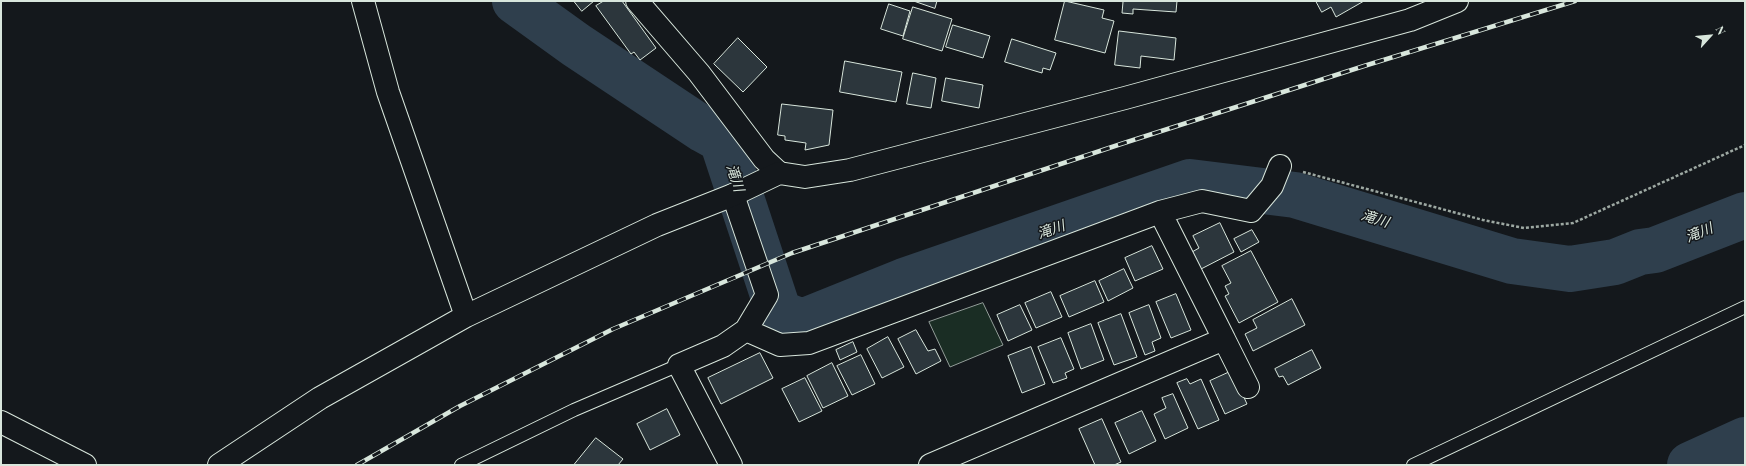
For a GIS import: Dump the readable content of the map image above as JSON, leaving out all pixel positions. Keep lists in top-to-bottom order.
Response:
{
  "water": ["滝川"],
  "north": "top right"
}
